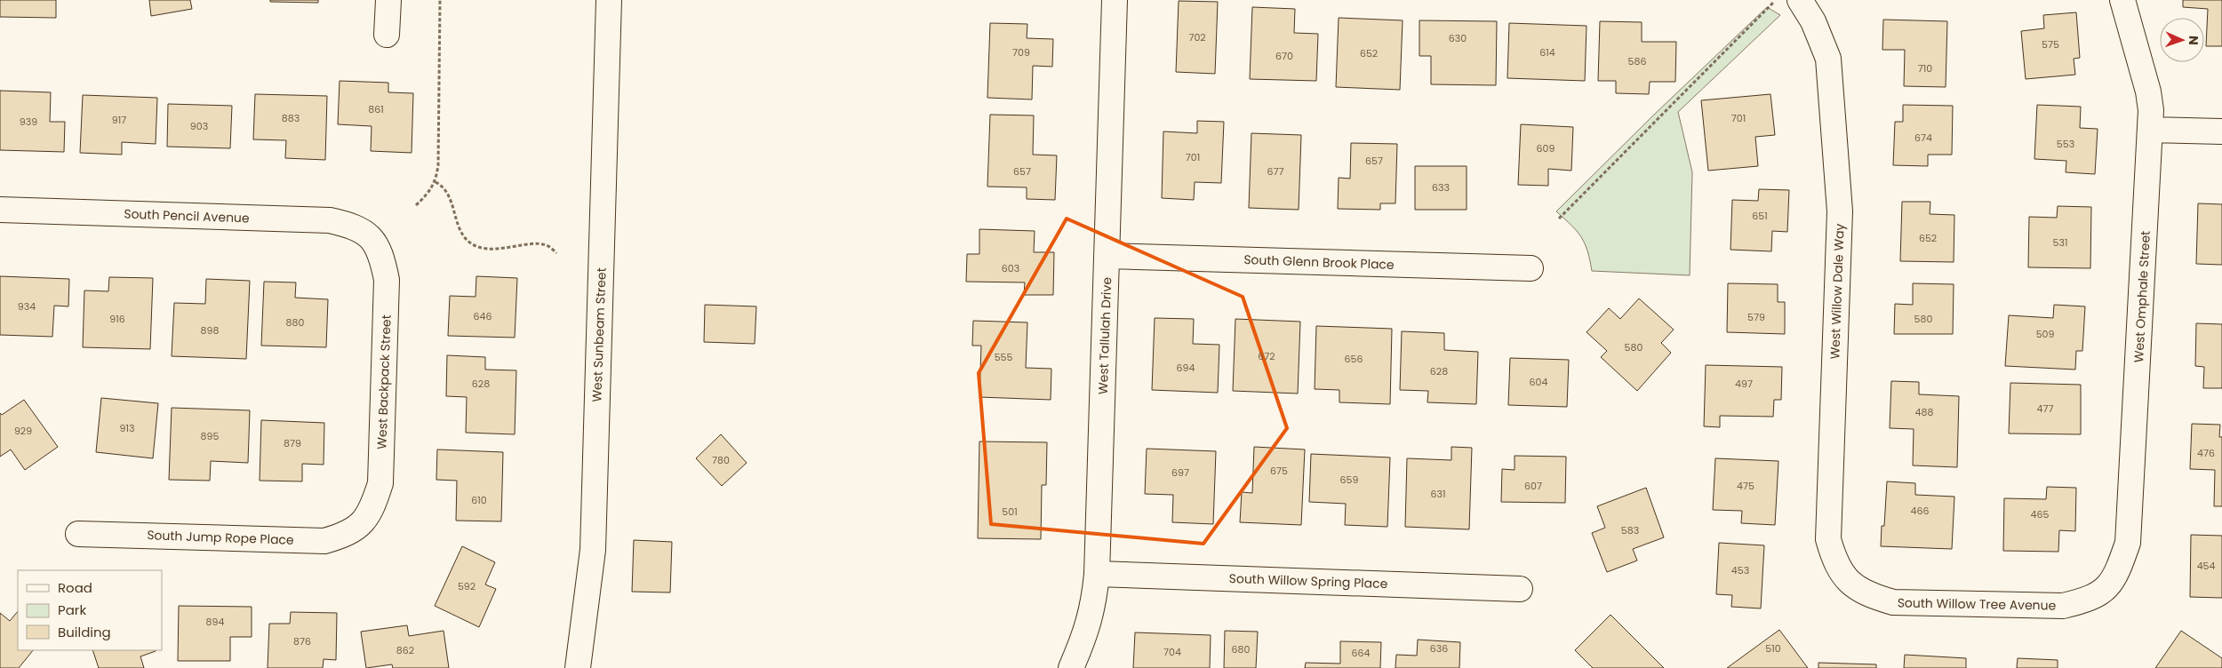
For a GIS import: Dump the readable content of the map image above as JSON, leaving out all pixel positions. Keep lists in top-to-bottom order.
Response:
{
  "streets": {
    "street": [
      "South Pencil Avenue",
      "South Glenn Brook Place",
      "West Willow Dale Way",
      "West Omphale Street",
      "West Sunbeam Street",
      "West Tallulah Drive",
      "West Backpack Street",
      "South Jump Rope Place",
      "South Willow Spring Place",
      "South Willow Tree Avenue"
    ]
  },
  "crossings": [
    ["South Pencil Avenue", "West Backpack Street"],
    ["South Glenn Brook Place", "West Tallulah Drive"],
    ["West Willow Dale Way", "South Willow Tree Avenue"],
    ["West Omphale Street", "South Willow Tree Avenue"],
    ["West Tallulah Drive", "South Willow Spring Place"],
    ["West Backpack Street", "South Jump Rope Place"]
  ],
  "house_numbers": [
    "702",
    "630",
    "575",
    "709",
    "614",
    "652",
    "670",
    "586",
    "710",
    "861",
    "883",
    "701",
    "917",
    "939",
    "903",
    "674",
    "553",
    "609",
    "701",
    "657",
    "657",
    "677",
    "633",
    "651",
    "652",
    "531",
    "603",
    "934",
    "646",
    "579",
    "916",
    "580",
    "880",
    "898",
    "509",
    "580",
    "672",
    "555",
    "656",
    "694",
    "628",
    "604",
    "628",
    "497",
    "477",
    "488",
    "913",
    "929",
    "895",
    "879",
    "476",
    "780",
    "675",
    "697",
    "659",
    "607",
    "475",
    "631",
    "610",
    "466",
    "501",
    "465",
    "583",
    "454",
    "453",
    "592",
    "894",
    "876",
    "636",
    "510",
    "680",
    "862",
    "704",
    "664"
  ],
  "legend": ["Road", "Park", "Building"],
  "north": "right"
}
